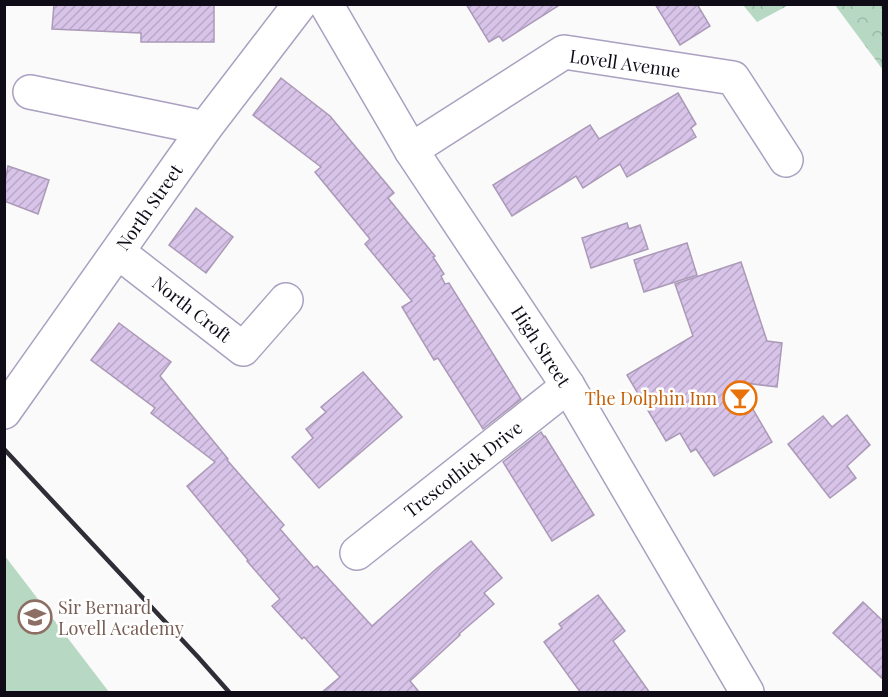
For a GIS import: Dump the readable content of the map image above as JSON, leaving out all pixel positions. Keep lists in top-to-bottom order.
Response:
{
  "streets": {
    "street": [
      "Lovell Avenue",
      "North Street",
      "North Croft",
      "High Street",
      "Trescothick Drive"
    ]
  },
  "crossings": [
    ["Lovell Avenue", "High Street"],
    ["North Street", "North Croft"],
    ["High Street", "Trescothick Drive"]
  ],
  "places": {
    "bar": ["The Dolphin Inn"],
    "school or university": ["Sir Bernard Lovell Academy"]
  }
}
